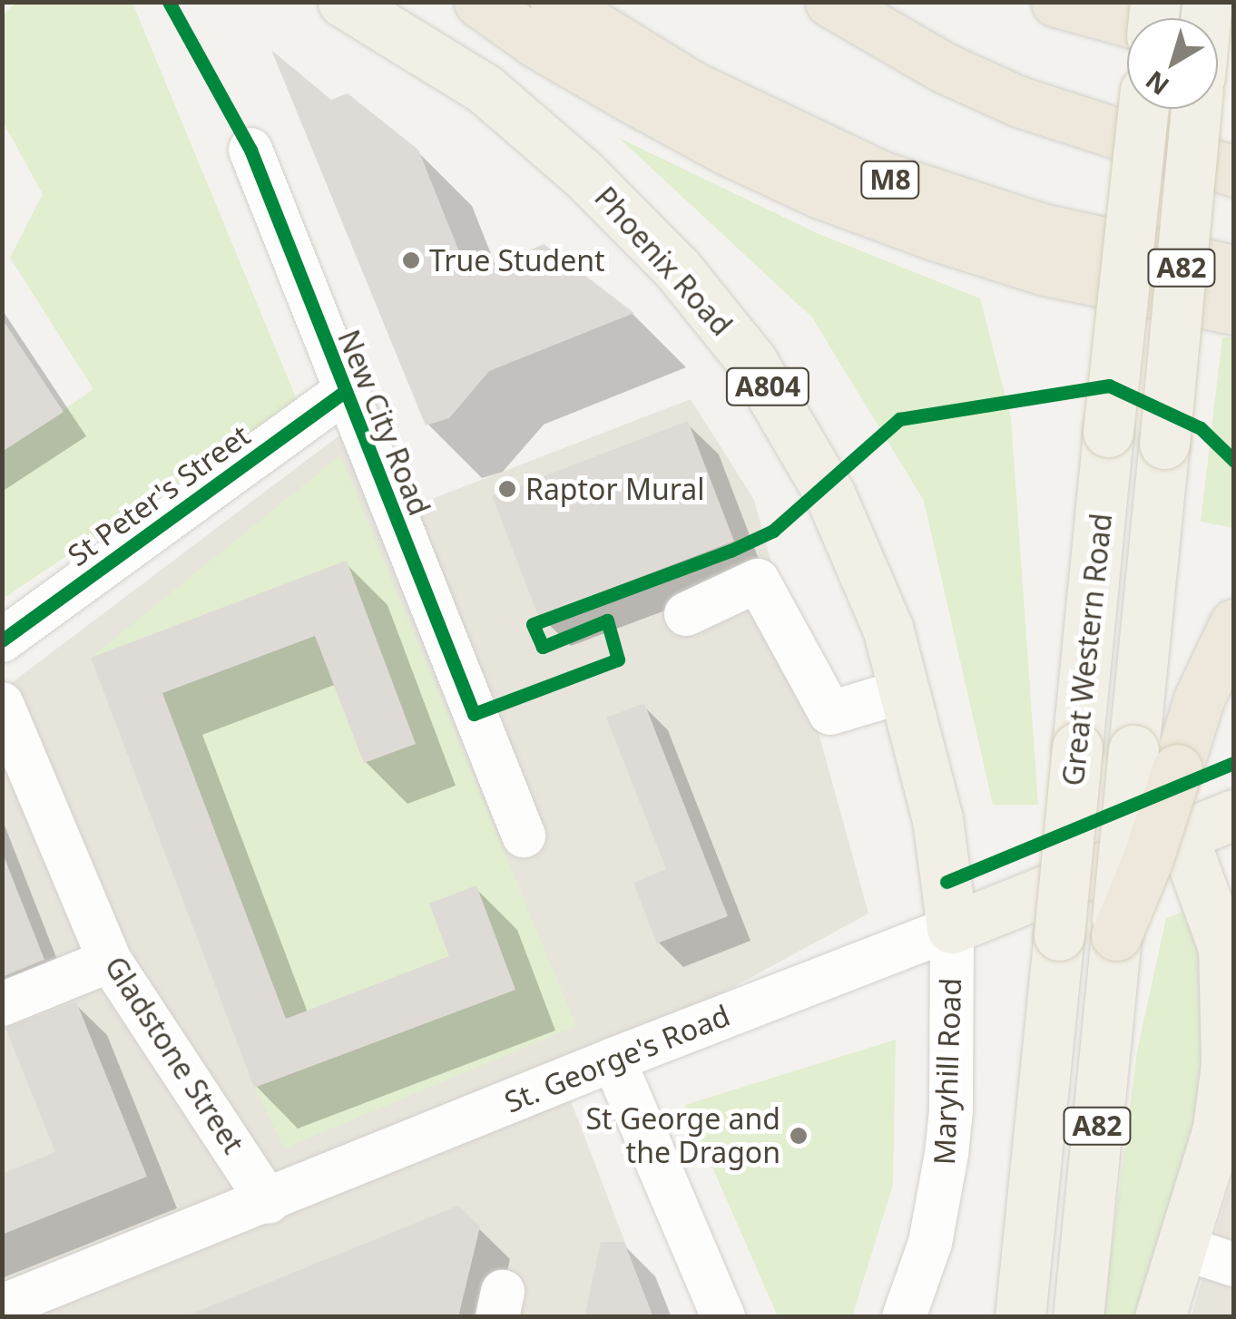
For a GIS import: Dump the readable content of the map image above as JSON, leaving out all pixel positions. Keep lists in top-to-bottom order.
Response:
{
  "streets": {
    "highway": ["M8"],
    "main road": [
      "Phoenix Road",
      "A82",
      "A804",
      "Great Western Road",
      "St. George's Road"
    ],
    "street": [
      "New City Road",
      "St Peter's Street",
      "Gladstone Street",
      "Maryhill Road"
    ]
  },
  "crossings": [
    ["Phoenix Road", "St. George's Road"],
    ["Phoenix Road", "Maryhill Road"],
    ["New City Road", "St Peter's Street"],
    ["Gladstone Street", "St. George's Road"],
    ["St. George's Road", "Maryhill Road"]
  ],
  "places": ["True Student", "Raptor Mural", "St George and the Dragon"],
  "north": "bottom left"
}
